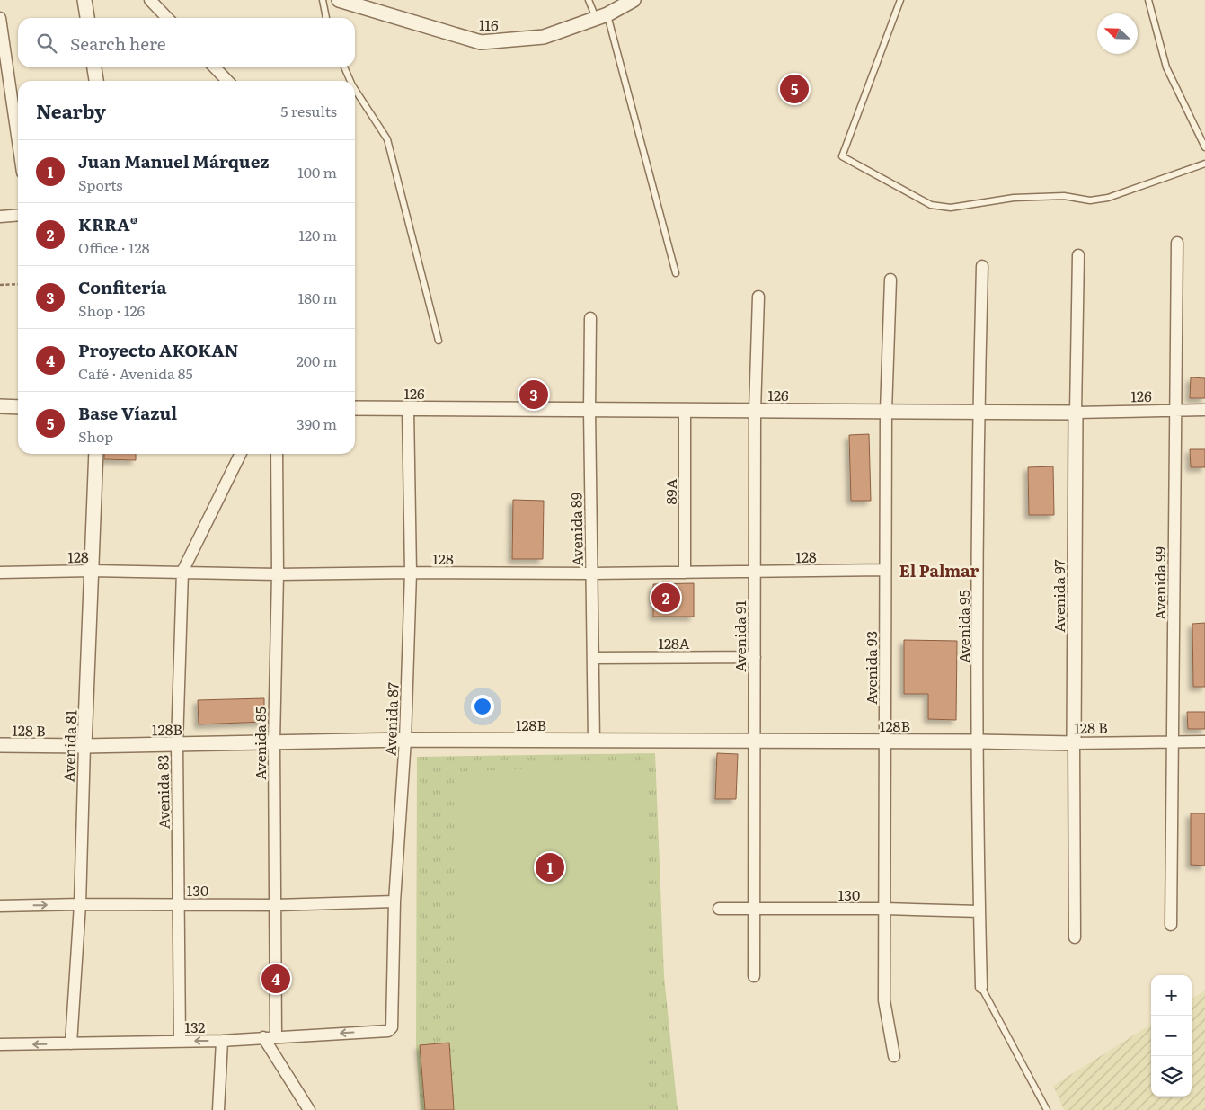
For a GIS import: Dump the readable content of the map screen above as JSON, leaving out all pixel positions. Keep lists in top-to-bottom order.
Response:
{
  "streets": {
    "street": [
      "116",
      "126",
      "89A",
      "Avenida 89",
      "128",
      "Avenida 99",
      "Avenida 97",
      "Avenida 95",
      "Avenida 91",
      "128A",
      "Avenida 93",
      "Avenida 87",
      "128B",
      "128 B",
      "Avenida 85",
      "Avenida 81",
      "Avenida 83",
      "130",
      "132"
    ]
  },
  "crossings": [
    ["126", "89A"],
    ["126", "Avenida 89"],
    ["126", "Avenida 99"],
    ["126", "Avenida 97"],
    ["126", "Avenida 95"],
    ["126", "Avenida 91"],
    ["126", "Avenida 93"],
    ["126", "Avenida 87"],
    ["89A", "128"],
    ["Avenida 89", "128"],
    ["Avenida 89", "128A"],
    ["Avenida 89", "128B"],
    ["128", "Avenida 91"],
    ["128", "Avenida 93"],
    ["128", "Avenida 87"],
    ["128", "Avenida 85"],
    ["128", "Avenida 81"],
    ["128", "Avenida 83"],
    ["Avenida 99", "128 B"],
    ["Avenida 97", "128 B"],
    ["Avenida 95", "128B"],
    ["Avenida 95", "128 B"],
    ["Avenida 95", "130"],
    ["Avenida 91", "128A"],
    ["Avenida 91", "128B"],
    ["Avenida 91", "130"],
    ["Avenida 93", "128B"],
    ["Avenida 93", "130"],
    ["Avenida 87", "128B"],
    ["Avenida 87", "130"],
    ["Avenida 87", "132"],
    ["128B", "128 B"],
    ["128B", "Avenida 85"],
    ["128B", "Avenida 81"],
    ["128B", "Avenida 83"],
    ["128 B", "Avenida 81"],
    ["Avenida 85", "130"],
    ["Avenida 85", "132"],
    ["Avenida 81", "130"],
    ["Avenida 81", "132"],
    ["Avenida 83", "130"],
    ["Avenida 83", "132"]
  ],
  "one_way": ["132"],
  "districts": ["El Palmar"],
  "north": "top left",
  "page": {
    "search": "Search here",
    "pins": [
      "5",
      "3",
      "2",
      "1",
      "4"
    ],
    "heading": ["Nearby", "5 results"],
    "list": [
      {
        "mark": "1",
        "name": "Juan Manuel Márquez",
        "note": "Sports",
        "value": "100 m"
      },
      {
        "mark": "2",
        "name": "KRRA®",
        "note": "Office · 128",
        "value": "120 m"
      },
      {
        "mark": "3",
        "name": "Confitería",
        "note": "Shop · 126",
        "value": "180 m"
      },
      {
        "mark": "4",
        "name": "Proyecto AKOKAN",
        "note": "Café · Avenida 85",
        "value": "200 m"
      },
      {
        "mark": "5",
        "name": "Base Víazul",
        "note": "Shop",
        "value": "390 m"
      }
    ],
    "map_buttons": ["+", "−"]
  }
}
